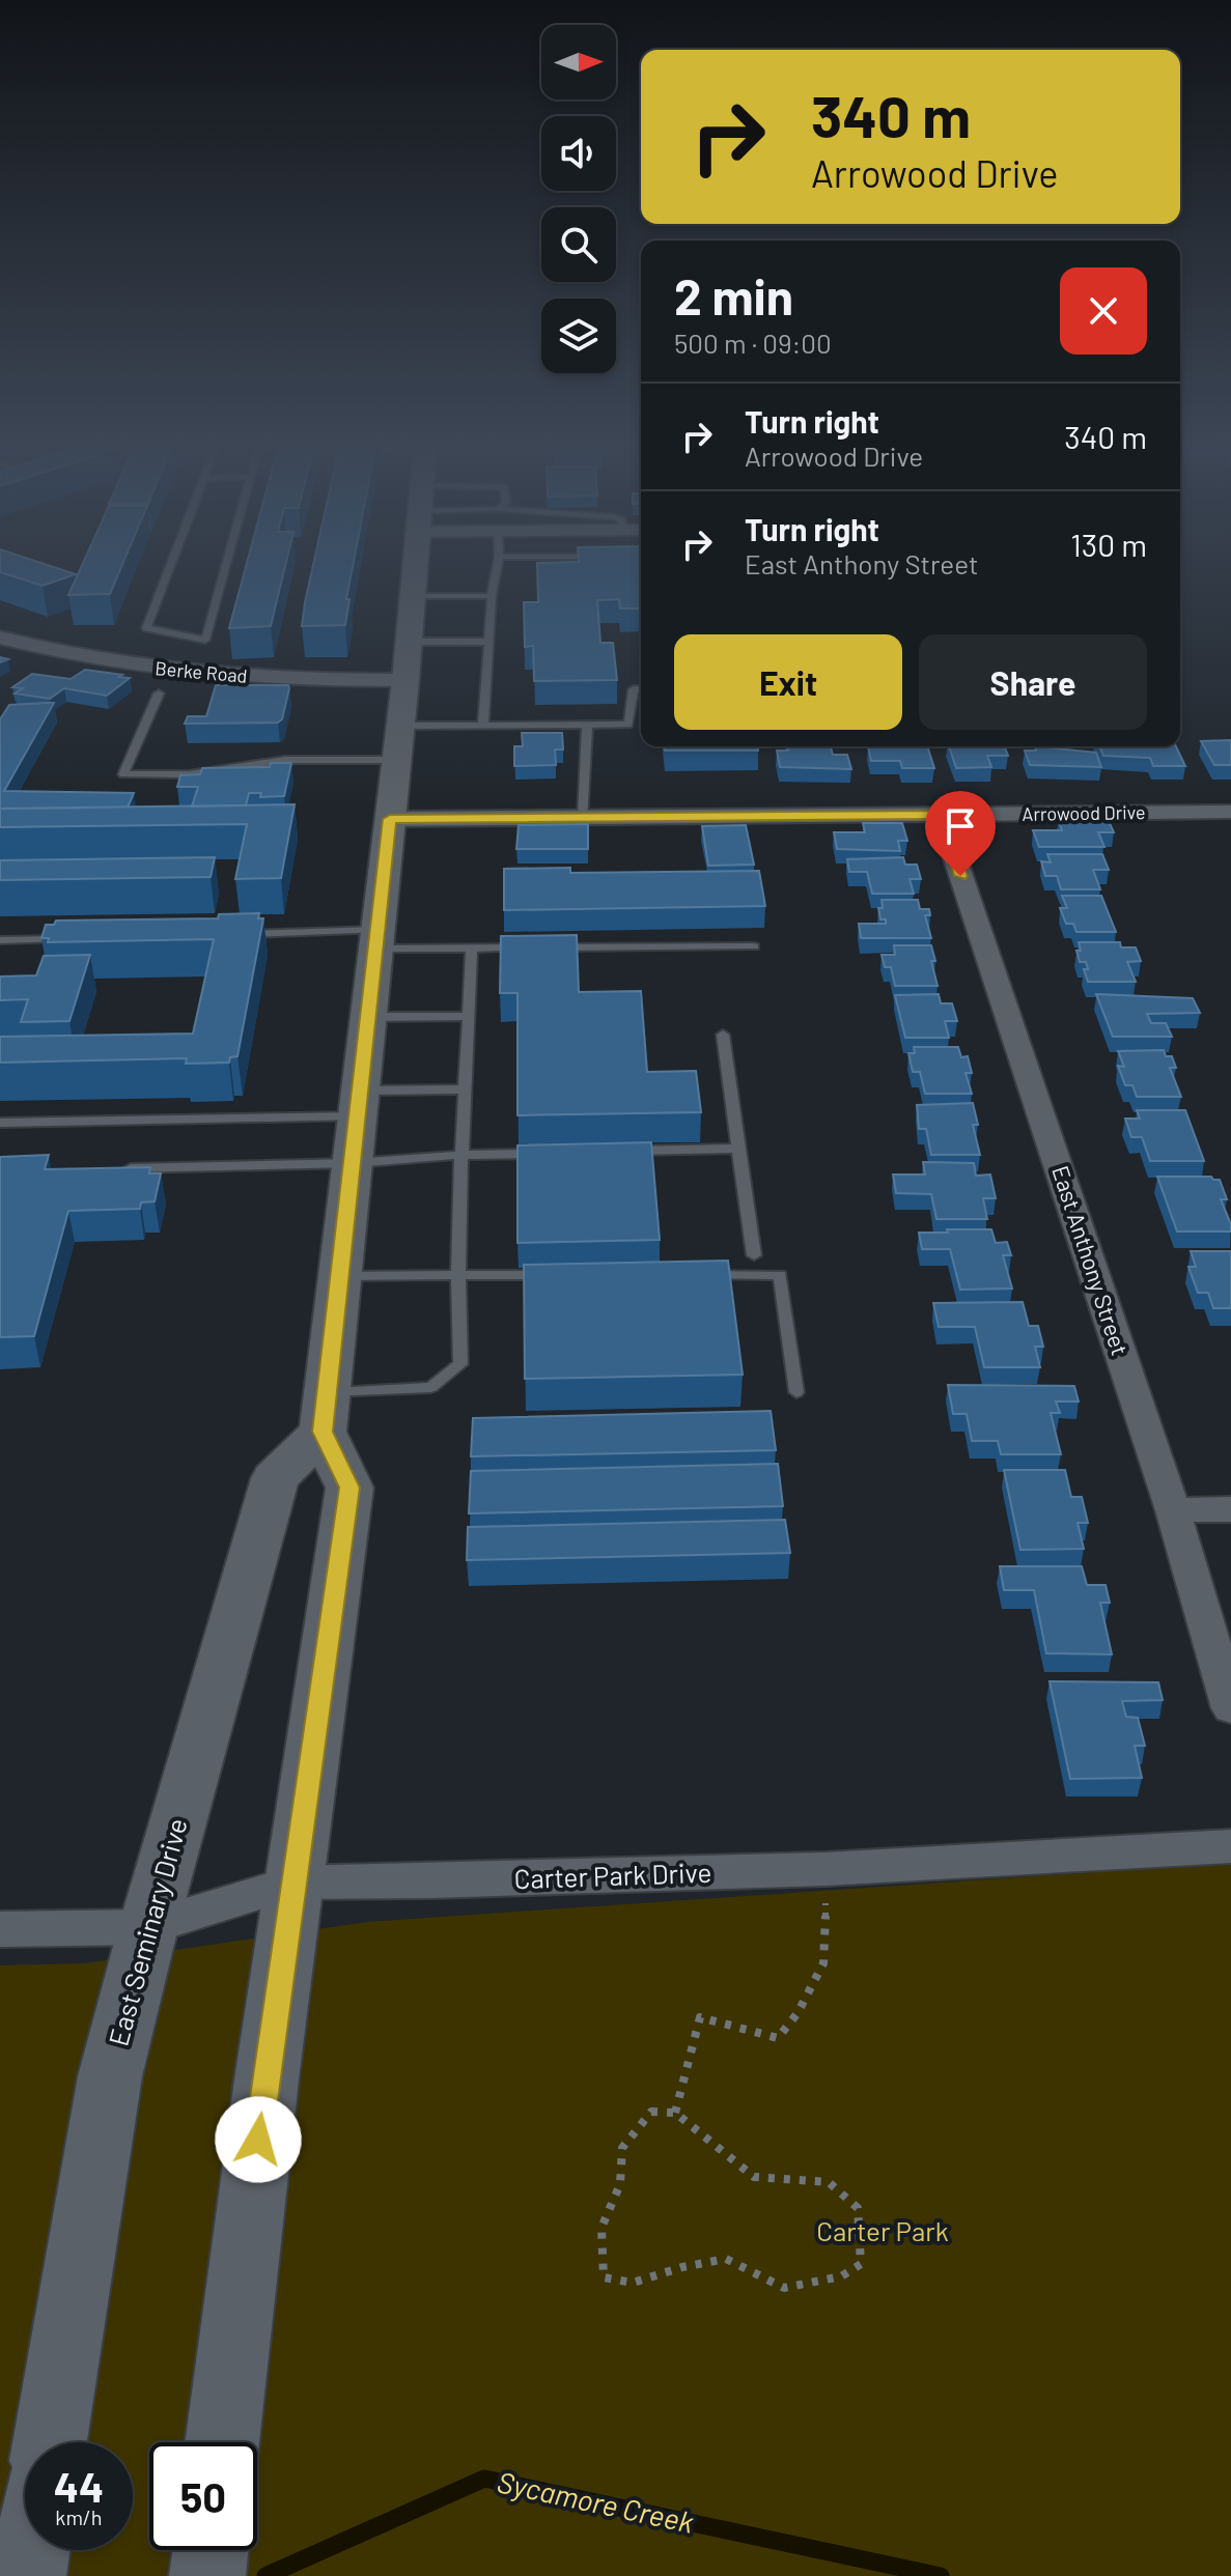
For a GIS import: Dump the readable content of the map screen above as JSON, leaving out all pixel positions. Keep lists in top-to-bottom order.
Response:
{
  "streets": {
    "main road": ["East Seminary Drive"],
    "street": [
      "Berke Road",
      "Arrowood Drive",
      "East Anthony Street",
      "Carter Park Drive"
    ]
  },
  "crossings": [
    ["Arrowood Drive", "East Anthony Street"],
    ["Carter Park Drive", "East Seminary Drive"]
  ],
  "water": ["Sycamore Creek"],
  "parks": ["Carter Park"],
  "north": "right",
  "page": {
    "turn": ["340 m", "Arrowood Drive"],
    "heading": ["2 min", "500 m · 09:00"],
    "list": [
      {
        "name": "Turn right",
        "note": "Arrowood Drive",
        "value": "340 m"
      },
      {
        "name": "Turn right",
        "note": "East Anthony Street",
        "value": "130 m"
      }
    ],
    "buttons": ["Exit", "Share"],
    "speed": "44 km/h",
    "limit": "50"
  }
}
